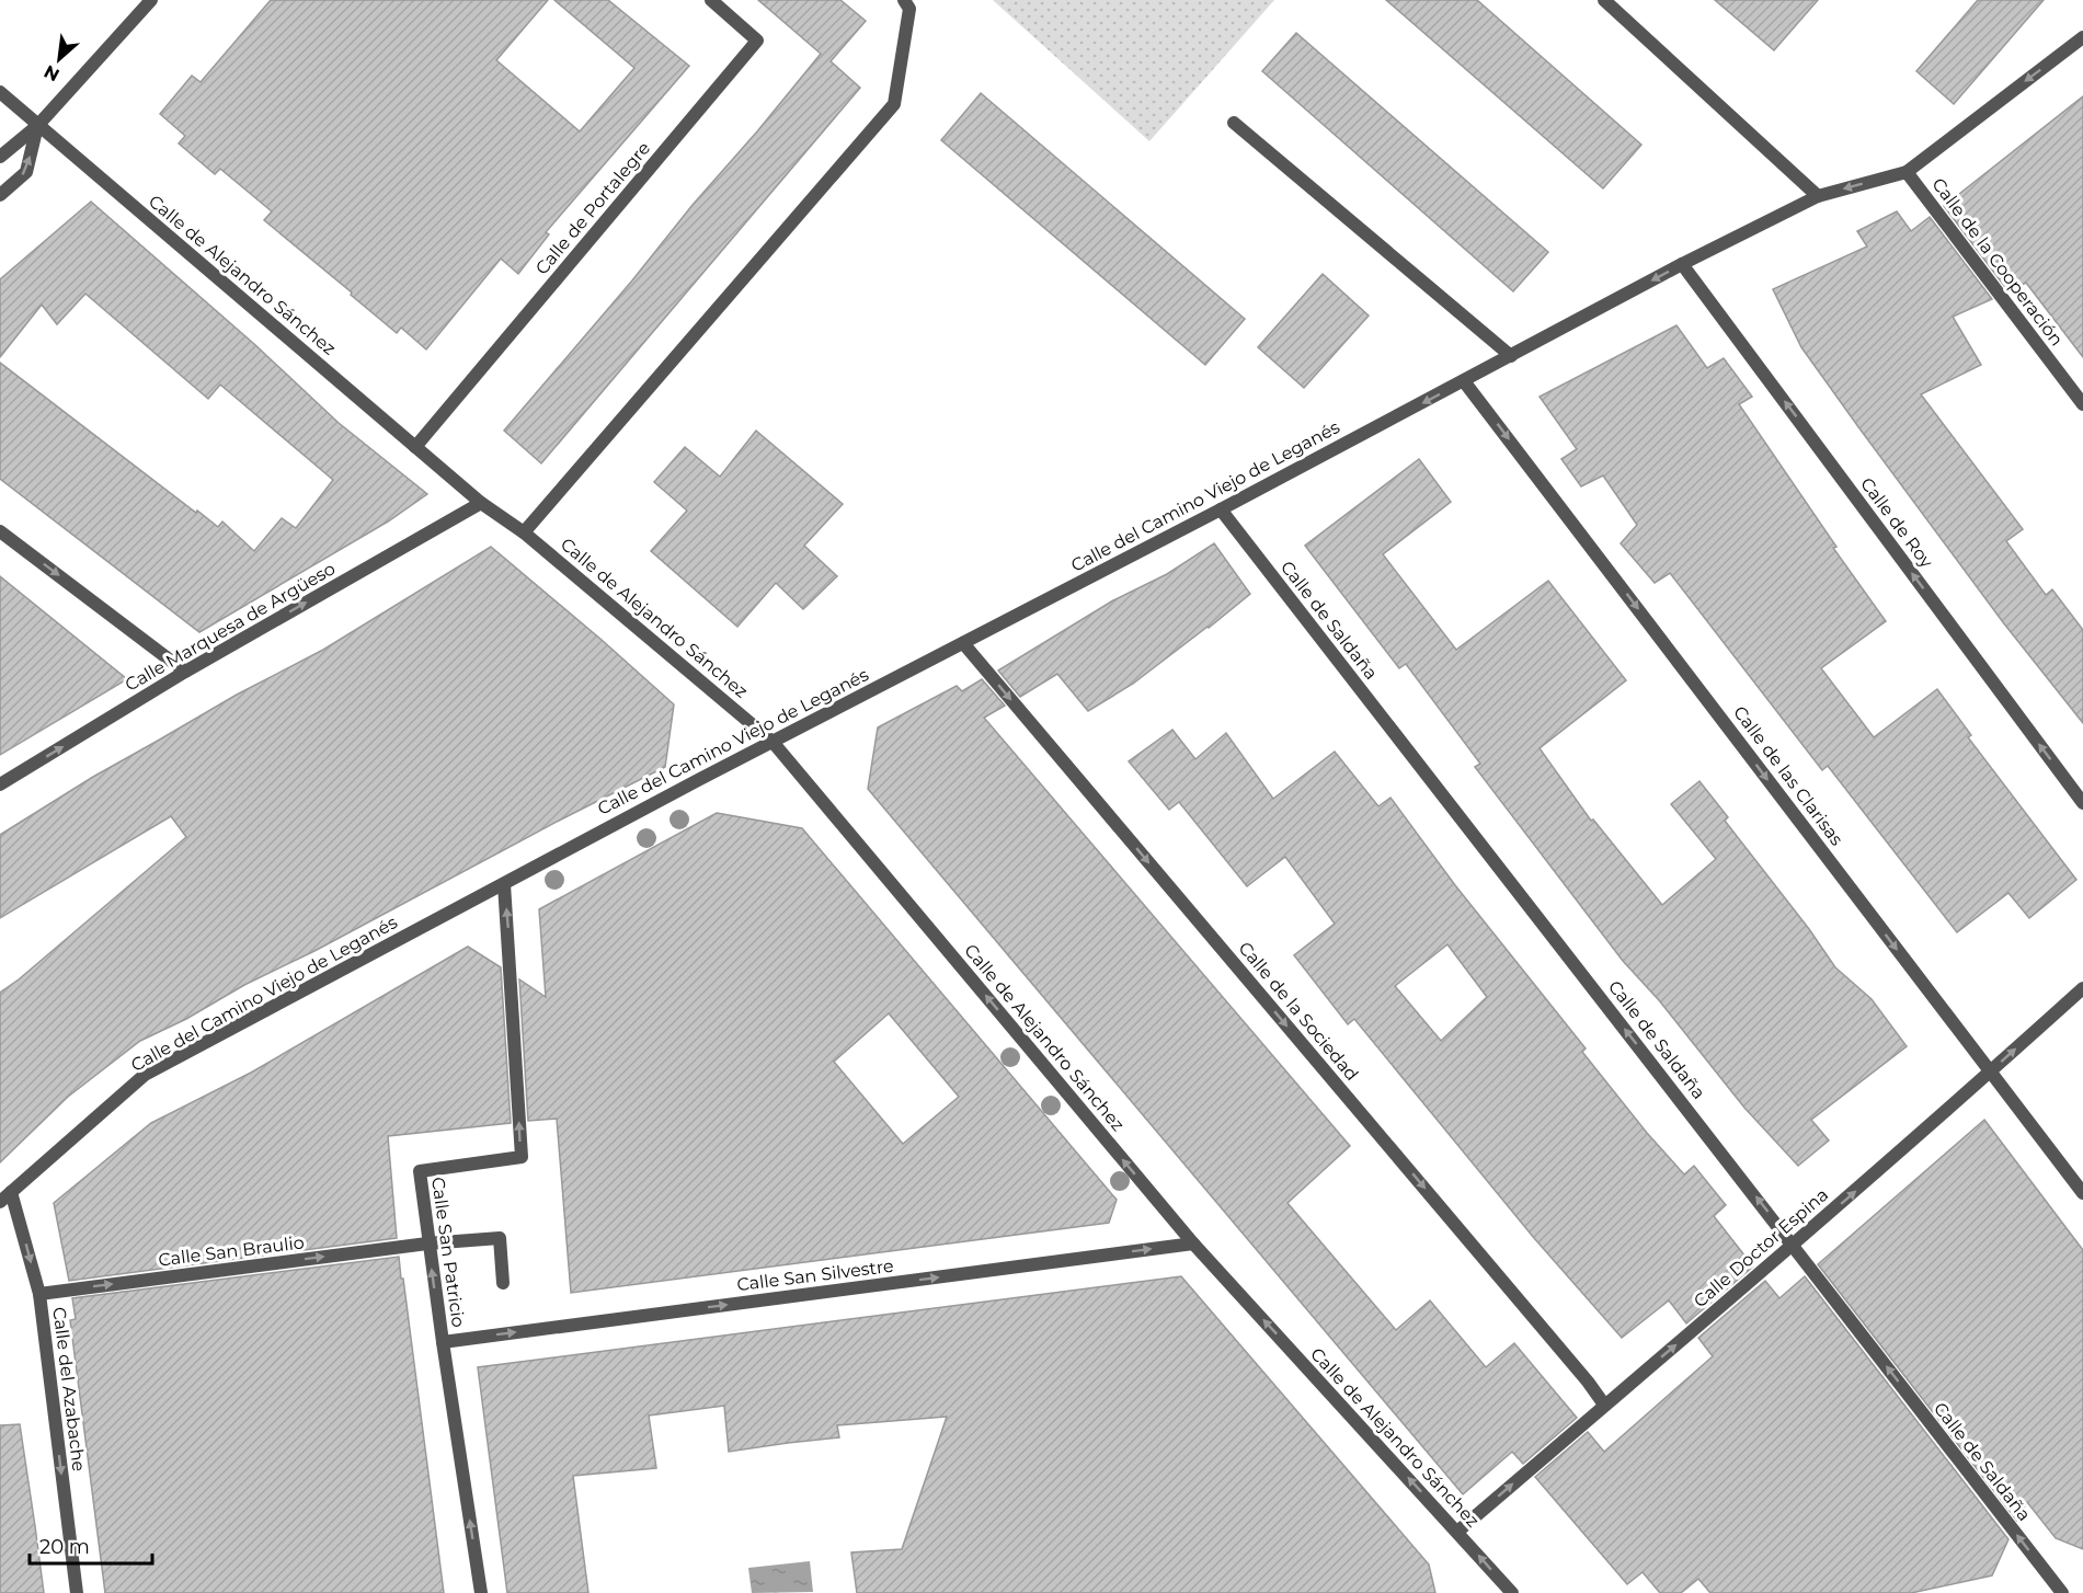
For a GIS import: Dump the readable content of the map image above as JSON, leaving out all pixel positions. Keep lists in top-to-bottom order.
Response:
{
  "streets": {
    "street": [
      "Calle de Portalegre",
      "Calle de la Cooperación",
      "Calle de Alejandro Sánchez",
      "Calle del Camino Viejo de Leganés",
      "Calle de Roy",
      "Calle de Saldaña",
      "Calle Marquesa de Argüeso",
      "Calle de las Clarisas",
      "Calle de la Sociedad",
      "Calle Doctor Espina",
      "Calle San Braulio",
      "Calle San Patricio",
      "Calle San Silvestre",
      "Calle del Azabache"
    ]
  },
  "crossings": [
    ["Calle de Portalegre", "Calle de Alejandro Sánchez"],
    ["Calle de la Cooperación", "Calle del Camino Viejo de Leganés"],
    ["Calle de Alejandro Sánchez", "Calle del Camino Viejo de Leganés"],
    ["Calle de Alejandro Sánchez", "Calle Marquesa de Argüeso"],
    ["Calle de Alejandro Sánchez", "Calle Doctor Espina"],
    ["Calle de Alejandro Sánchez", "Calle San Silvestre"],
    ["Calle del Camino Viejo de Leganés", "Calle de Roy"],
    ["Calle del Camino Viejo de Leganés", "Calle de Saldaña"],
    ["Calle del Camino Viejo de Leganés", "Calle de las Clarisas"],
    ["Calle del Camino Viejo de Leganés", "Calle de la Sociedad"],
    ["Calle del Camino Viejo de Leganés", "Calle San Patricio"],
    ["Calle del Camino Viejo de Leganés", "Calle del Azabache"],
    ["Calle de Saldaña", "Calle Doctor Espina"],
    ["Calle de las Clarisas", "Calle Doctor Espina"],
    ["Calle de la Sociedad", "Calle Doctor Espina"],
    ["Calle San Braulio", "Calle San Patricio"],
    ["Calle San Braulio", "Calle del Azabache"],
    ["Calle San Patricio", "Calle San Silvestre"]
  ],
  "one_way": [
    "Calle de Alejandro Sánchez",
    "Calle de Roy",
    "Calle de Saldaña",
    "Calle Marquesa de Argüeso",
    "Calle de las Clarisas",
    "Calle de la Sociedad",
    "Calle Doctor Espina",
    "Calle San Braulio",
    "Calle San Patricio",
    "Calle San Silvestre",
    "Calle del Azabache"
  ],
  "scale_bar": "20 m",
  "north": "bottom left"
}
